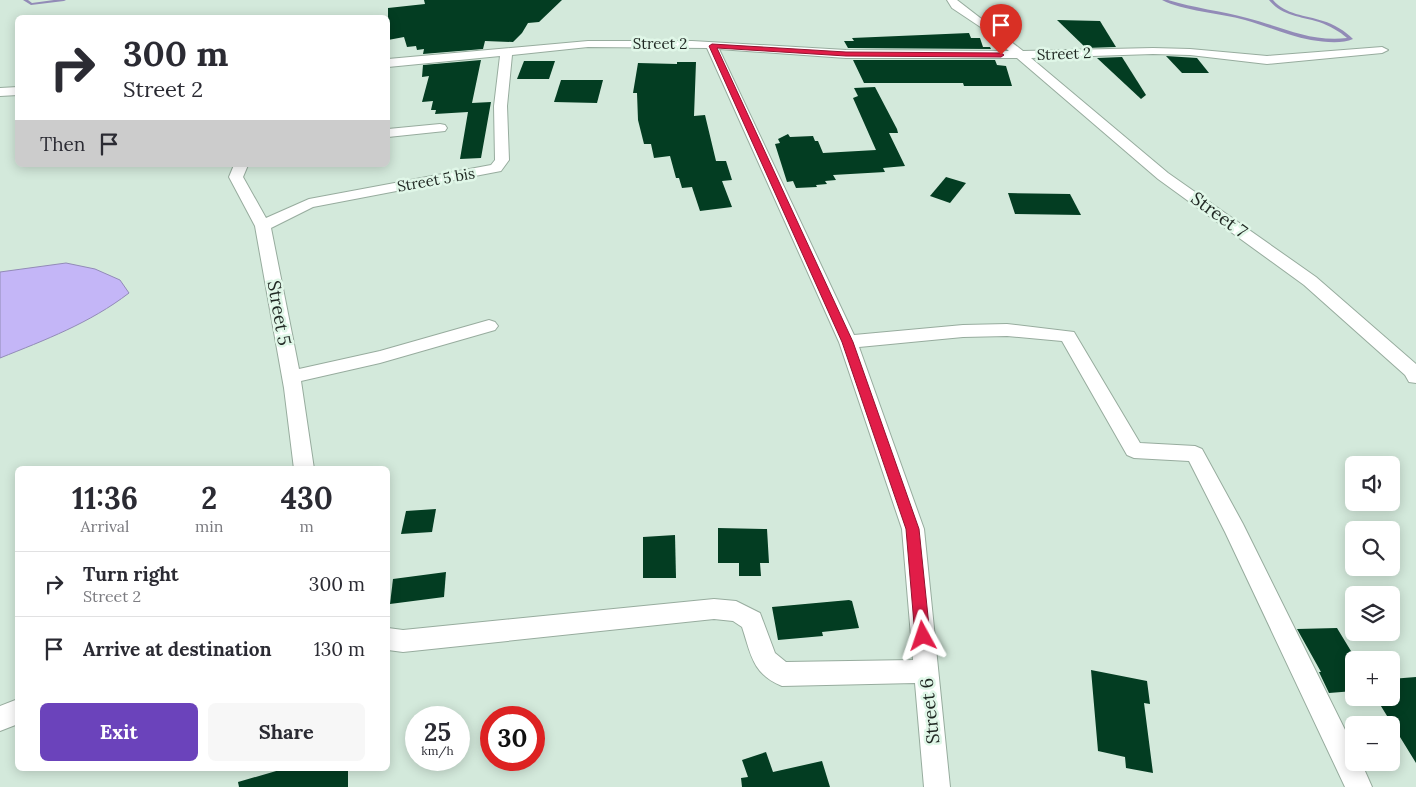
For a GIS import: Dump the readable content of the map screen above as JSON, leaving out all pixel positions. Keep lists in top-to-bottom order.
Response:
{
  "streets": {
    "street": [
      "Street 2",
      "Street 5 bis",
      "Street 7",
      "Street 5",
      "Street 6"
    ]
  },
  "crossings": [
    ["Street 2", "Street 5 bis"],
    ["Street 2", "Street 7"],
    ["Street 2", "Street 6"],
    ["Street 5 bis", "Street 5"]
  ],
  "page": {
    "turn": ["300 m", "Street 2"],
    "then": "Then",
    "map_buttons": ["+", "−"],
    "eta": [
      "11:36",
      "Arrival",
      "2",
      "min",
      "430",
      "m"
    ],
    "list": [
      {
        "name": "Turn right",
        "note": "Street 2",
        "value": "300 m"
      },
      {
        "name": "Arrive at destination",
        "value": "130 m"
      }
    ],
    "buttons": ["Exit", "Share"],
    "speed": "25 km/h",
    "limit": "30"
  }
}
